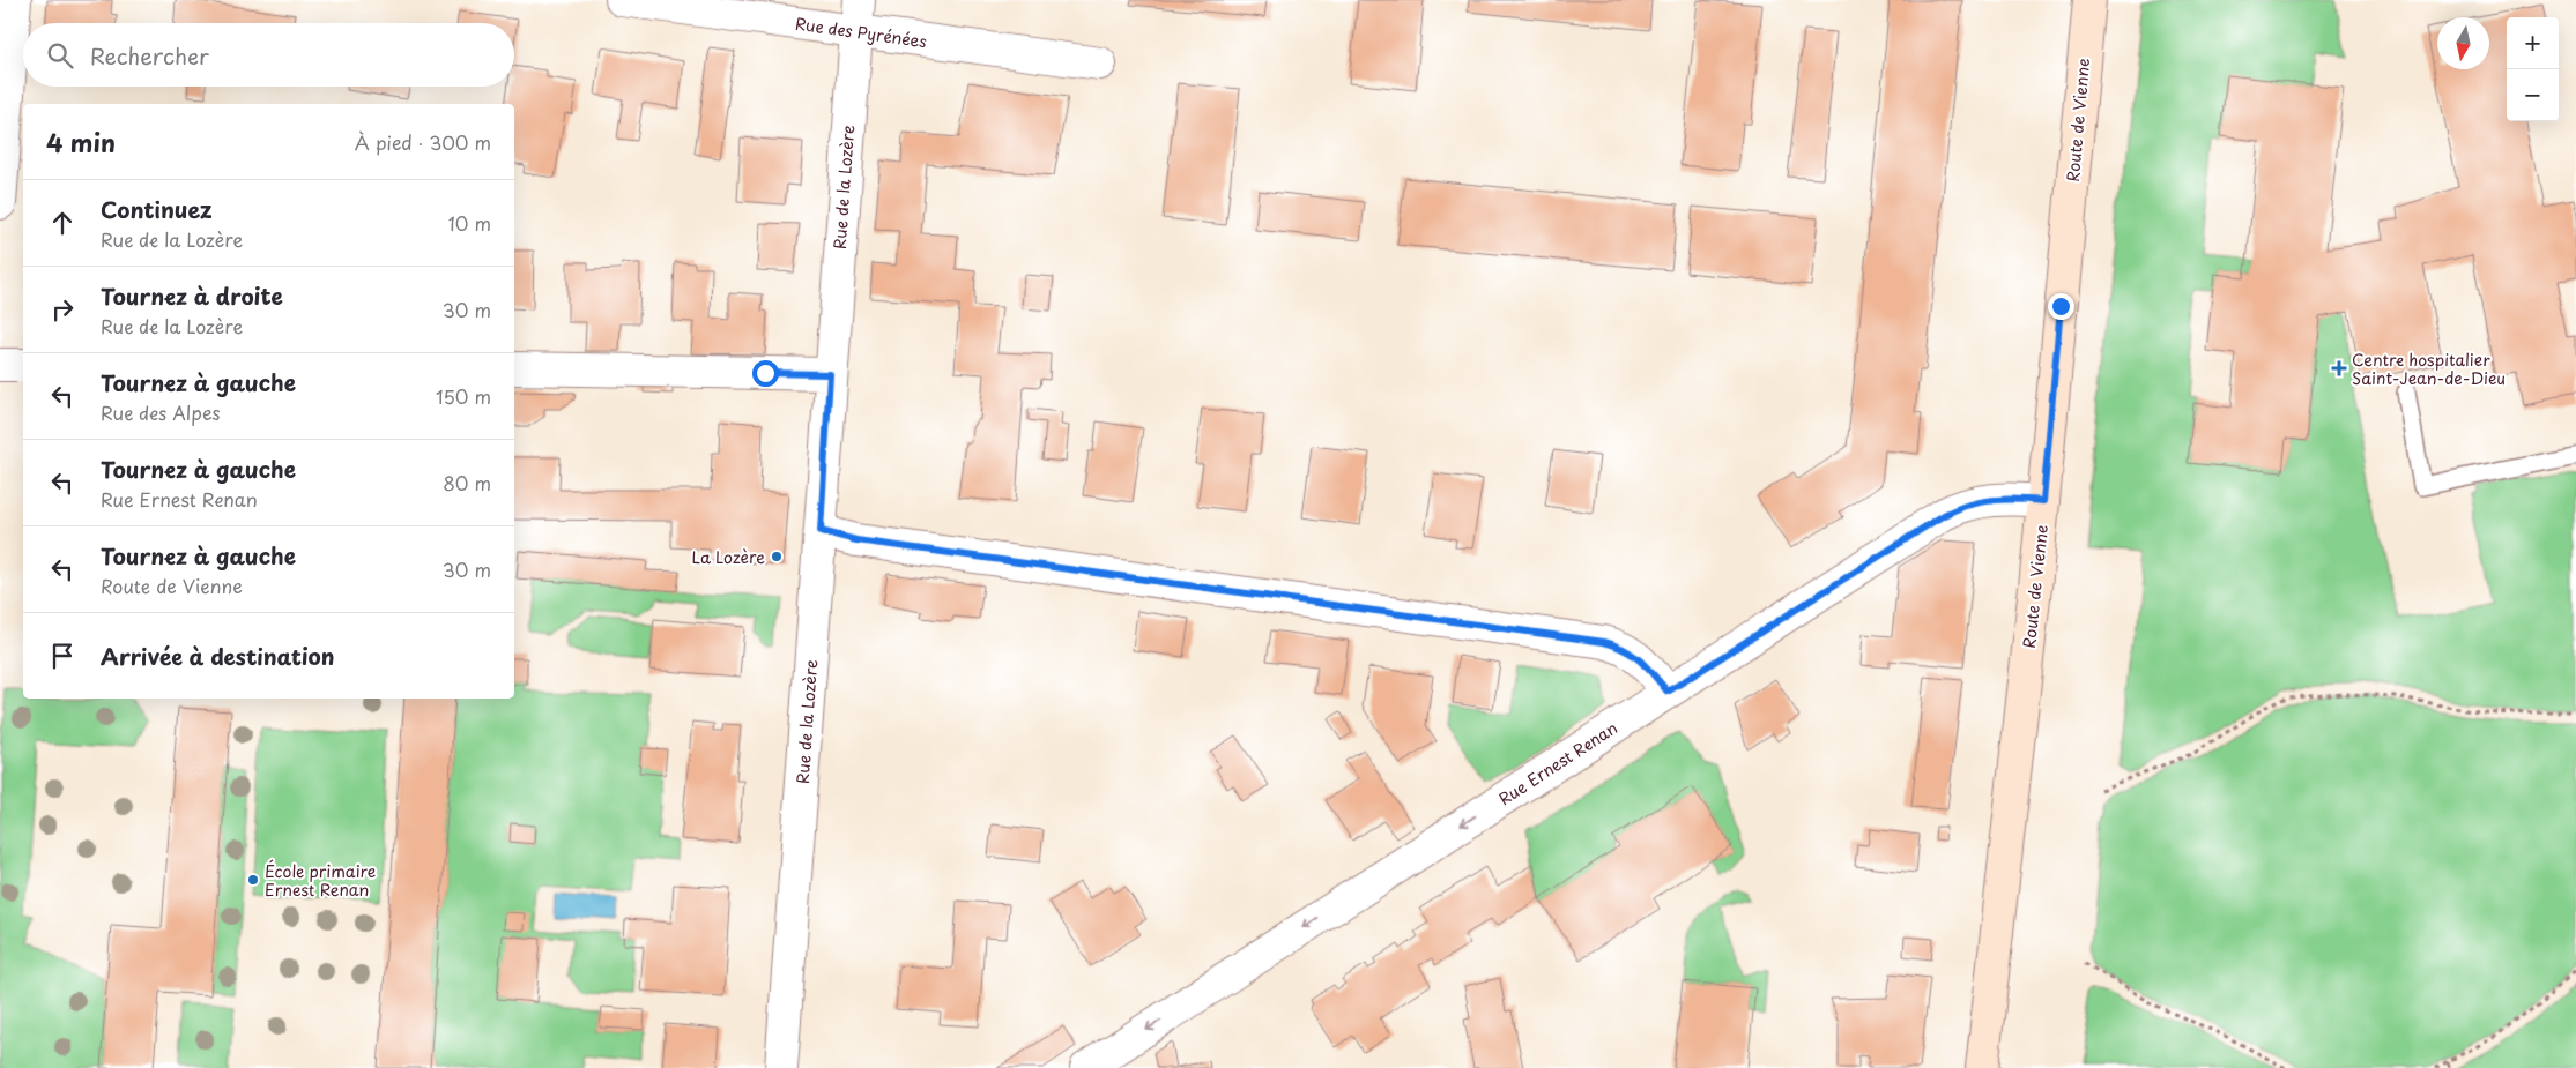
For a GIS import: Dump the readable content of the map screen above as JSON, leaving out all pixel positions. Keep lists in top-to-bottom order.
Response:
{
  "streets": {
    "main road": ["Route de Vienne"],
    "street": ["Rue des Pyrénées", "Rue de la Lozère", "Rue Ernest Renan"]
  },
  "crossings": [
    ["Rue des Pyrénées", "Rue de la Lozère"],
    ["Route de Vienne", "Rue Ernest Renan"]
  ],
  "one_way": ["Rue Ernest Renan"],
  "places": {
    "health": ["Centre hospitalier Saint-Jean-de-Dieu"],
    "other": ["La Lozère", "École primaire Ernest Renan"]
  },
  "north": "bottom",
  "page": {
    "map_buttons": ["+", "−"],
    "search": "Rechercher",
    "heading": ["4 min", "À pied · 300 m"],
    "list": [
      ["Continuez", "Rue de la Lozère", "10 m"],
      ["Tournez à droite", "Rue de la Lozère", "30 m"],
      ["Tournez à gauche", "Rue des Alpes", "150 m"],
      ["Tournez à gauche", "Rue Ernest Renan", "80 m"],
      ["Tournez à gauche", "Route de Vienne", "30 m"],
      "Arrivée à destination"
    ]
  }
}
